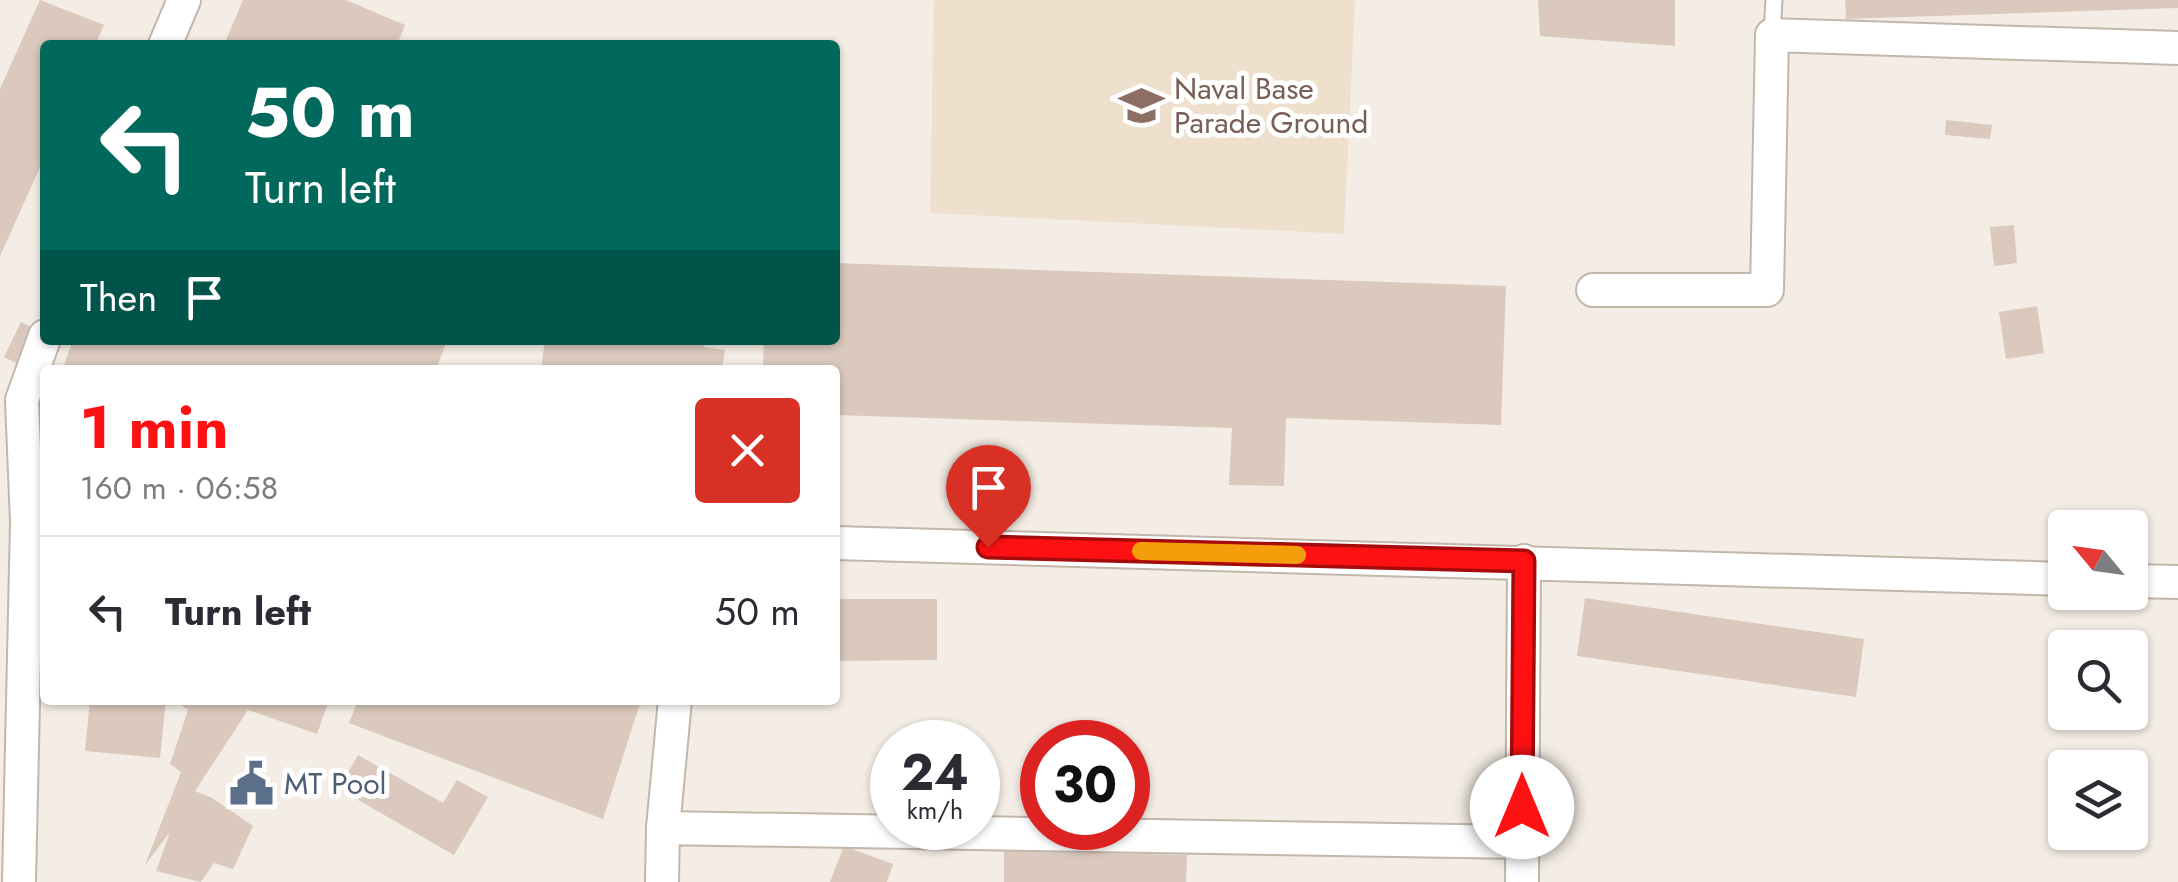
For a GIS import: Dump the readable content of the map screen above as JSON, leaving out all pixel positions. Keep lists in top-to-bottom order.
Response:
{
  "places": {
    "school or university": ["Naval Base Parade Ground"],
    "public building": ["MT Pool"]
  },
  "north": "top left",
  "page": {
    "turn": ["50 m", "Turn left"],
    "then": "Then",
    "heading": ["1 min", "160 m · 06:58"],
    "list": [
      {
        "name": "Turn left",
        "value": "50 m"
      }
    ],
    "speed": "24 km/h",
    "limit": "30"
  }
}
